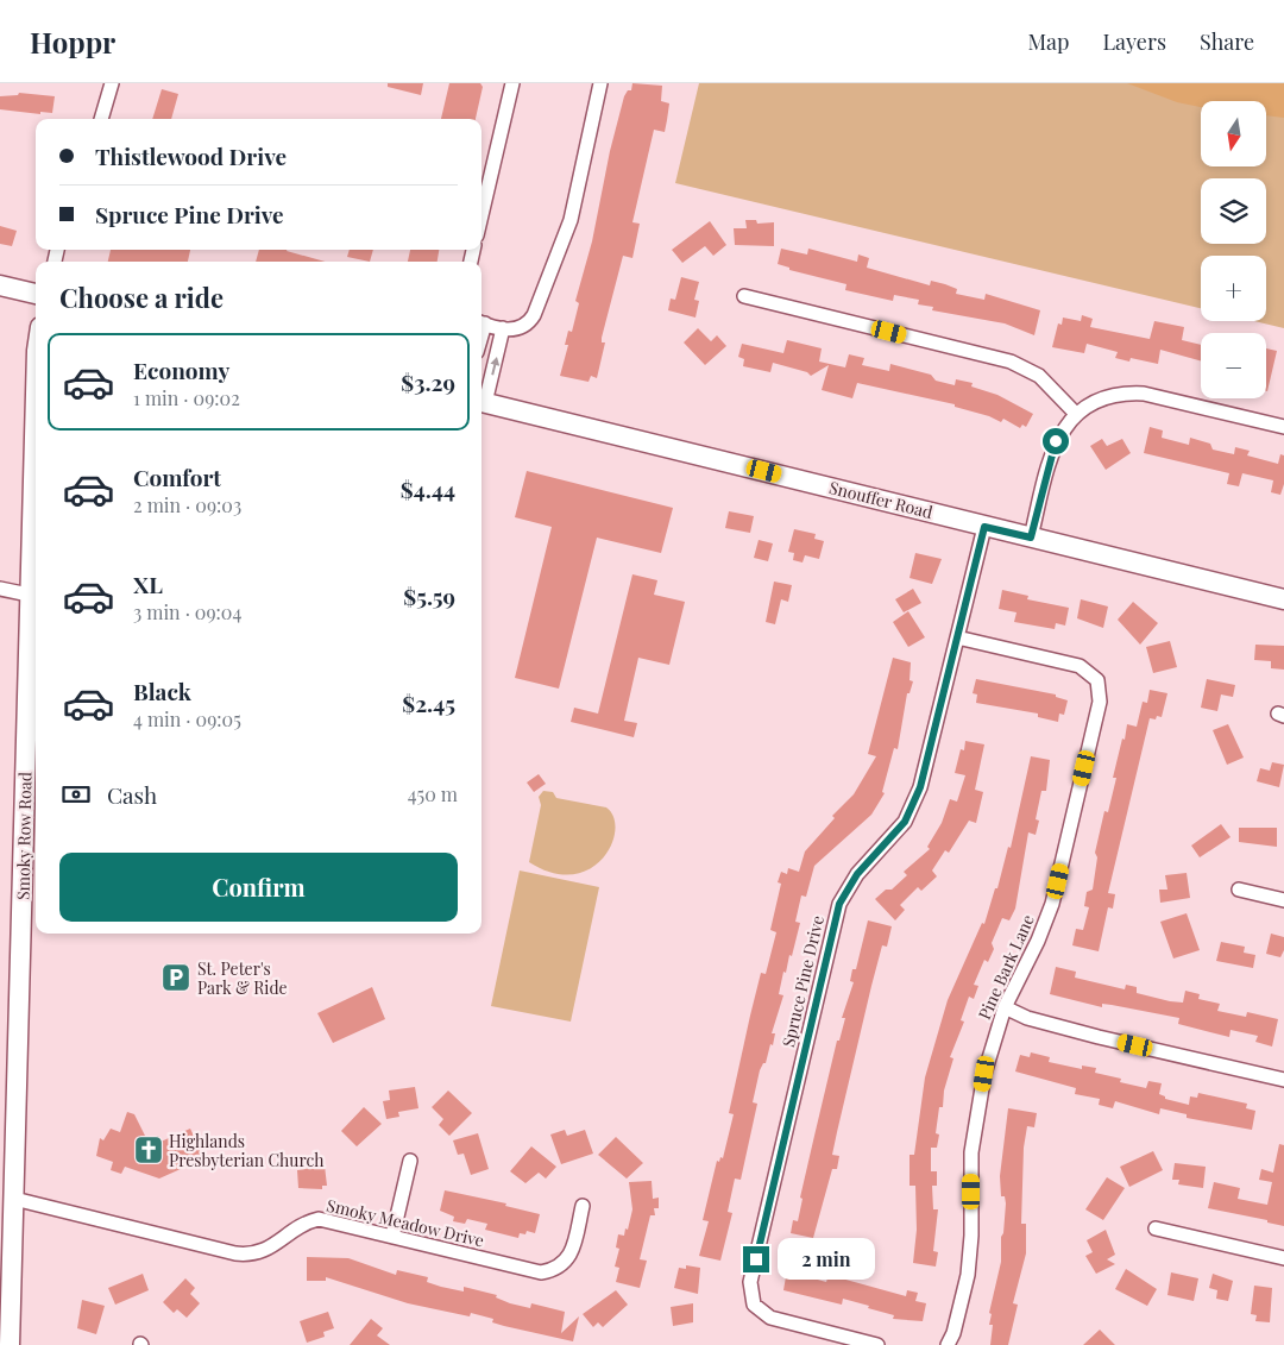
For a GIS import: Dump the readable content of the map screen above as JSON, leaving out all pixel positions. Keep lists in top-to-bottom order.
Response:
{
  "streets": {
    "main road": ["Snouffer Road", "Smoky Row Road"],
    "street": ["Pine Bark Lane", "Spruce Pine Drive", "Smoky Meadow Drive"]
  },
  "crossings": [
    ["Snouffer Road", "Spruce Pine Drive"],
    ["Smoky Row Road", "Smoky Meadow Drive"],
    ["Pine Bark Lane", "Spruce Pine Drive"]
  ],
  "places": {
    "parking": ["St. Peter's Park & Ride"],
    "church": ["Highlands Presbyterian Church"]
  },
  "north": "bottom",
  "page": {
    "header": "Hoppr",
    "nav": ["Map", "Layers", "Share"],
    "map_buttons": ["+", "−"],
    "banner": ["Thistlewood Drive", "Spruce Pine Drive"],
    "heading": "Choose a ride",
    "list": [
      {
        "name": "Economy",
        "note": "1 min · 09:02",
        "value": "$3.29"
      },
      {
        "name": "Comfort",
        "note": "2 min · 09:03",
        "value": "$4.44"
      },
      {
        "name": "XL",
        "note": "3 min · 09:04",
        "value": "$5.59"
      },
      {
        "name": "Black",
        "note": "4 min · 09:05",
        "value": "$2.45"
      }
    ],
    "pay": ["Cash", "450 m"],
    "buttons": "Confirm",
    "bubble": "2 min"
  }
}
